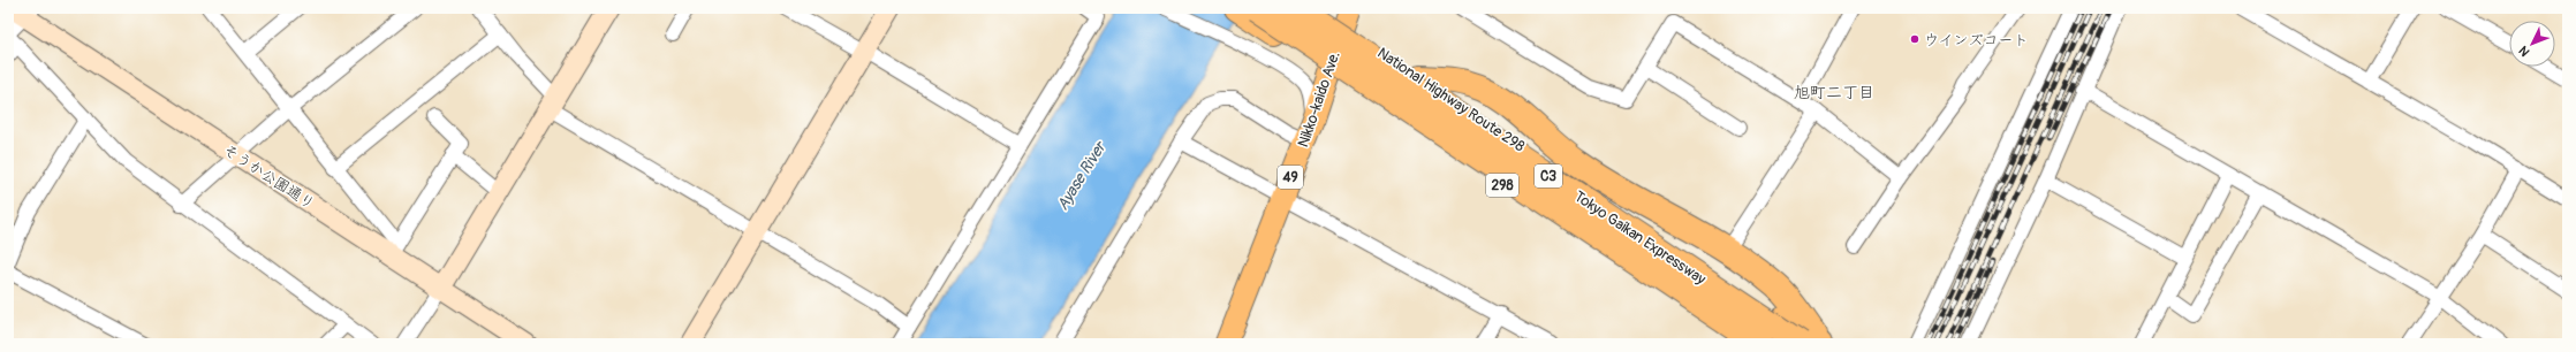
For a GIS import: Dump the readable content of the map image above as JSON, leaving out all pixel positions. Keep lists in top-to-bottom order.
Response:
{
  "streets": {
    "highway": [
      "National Highway Route 298",
      "C3",
      "298",
      "Tokyo Gaikan Expressway"
    ],
    "main road": ["Nikko-kaido Ave.", "49"],
    "street": ["そうか公園通り"]
  },
  "crossings": [
    ["Nikko-kaido Ave.", "National Highway Route 298"],
    ["Nikko-kaido Ave.", "298"],
    ["298", "Tokyo Gaikan Expressway"]
  ],
  "districts": ["旭町二丁目"],
  "water": ["Ayase River"],
  "places": ["ウインズコート"],
  "north": "bottom left"
}
